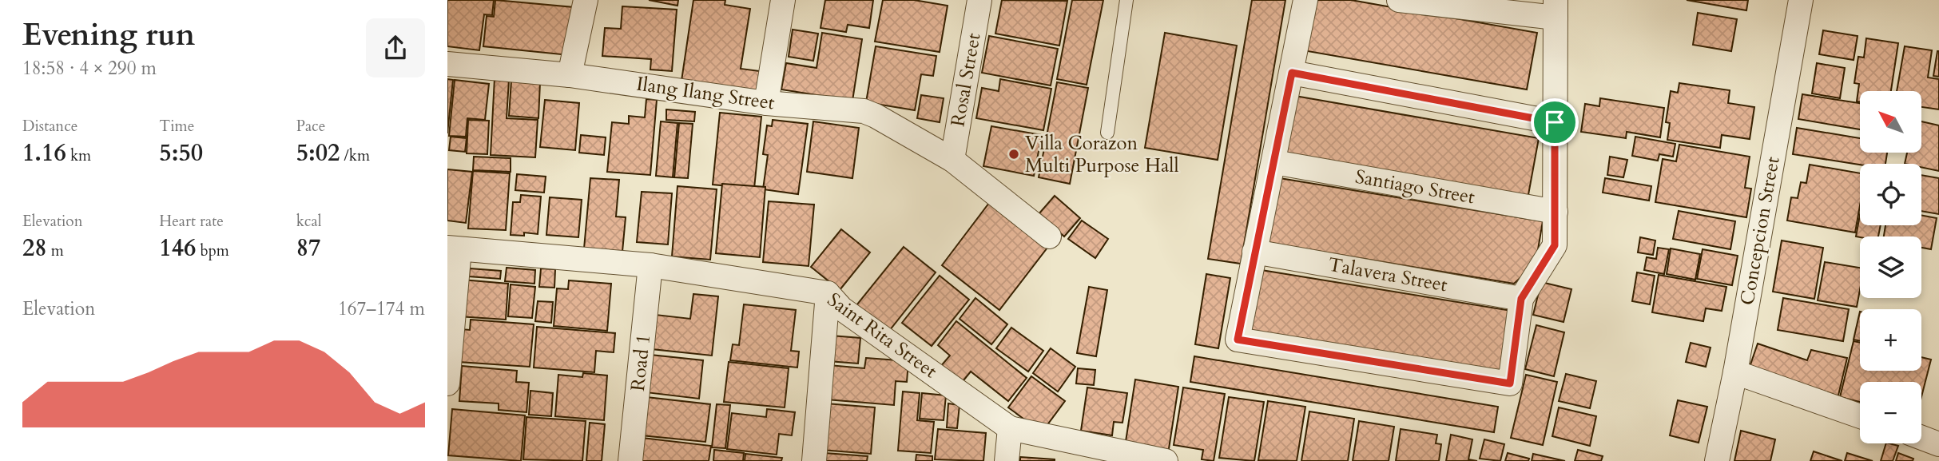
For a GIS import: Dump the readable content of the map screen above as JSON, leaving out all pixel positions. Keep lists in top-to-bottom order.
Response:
{
  "streets": {
    "street": [
      "Rosal Street",
      "Ilang Ilang Street",
      "Santiago Street",
      "Concepcion Street",
      "Talavera Street",
      "Saint Rita Street",
      "Road 1"
    ]
  },
  "crossings": [
    ["Rosal Street", "Ilang Ilang Street"],
    ["Saint Rita Street", "Road 1"]
  ],
  "places": ["Villa Corazon Multi Purpose Hall"],
  "north": "top left",
  "page": {
    "heading": ["Evening run", "18:58 · 4 × 290 m"],
    "map_buttons": ["+", "−"],
    "stats": [
      ["Distance", "1.16 km"],
      ["Time", "5:50"],
      ["Pace", "5:02 /km"],
      ["Elevation", "28 m"],
      ["Heart rate", "146 bpm"],
      ["kcal", "87"]
    ],
    "chart": ["Elevation", "167–174 m"]
  }
}
